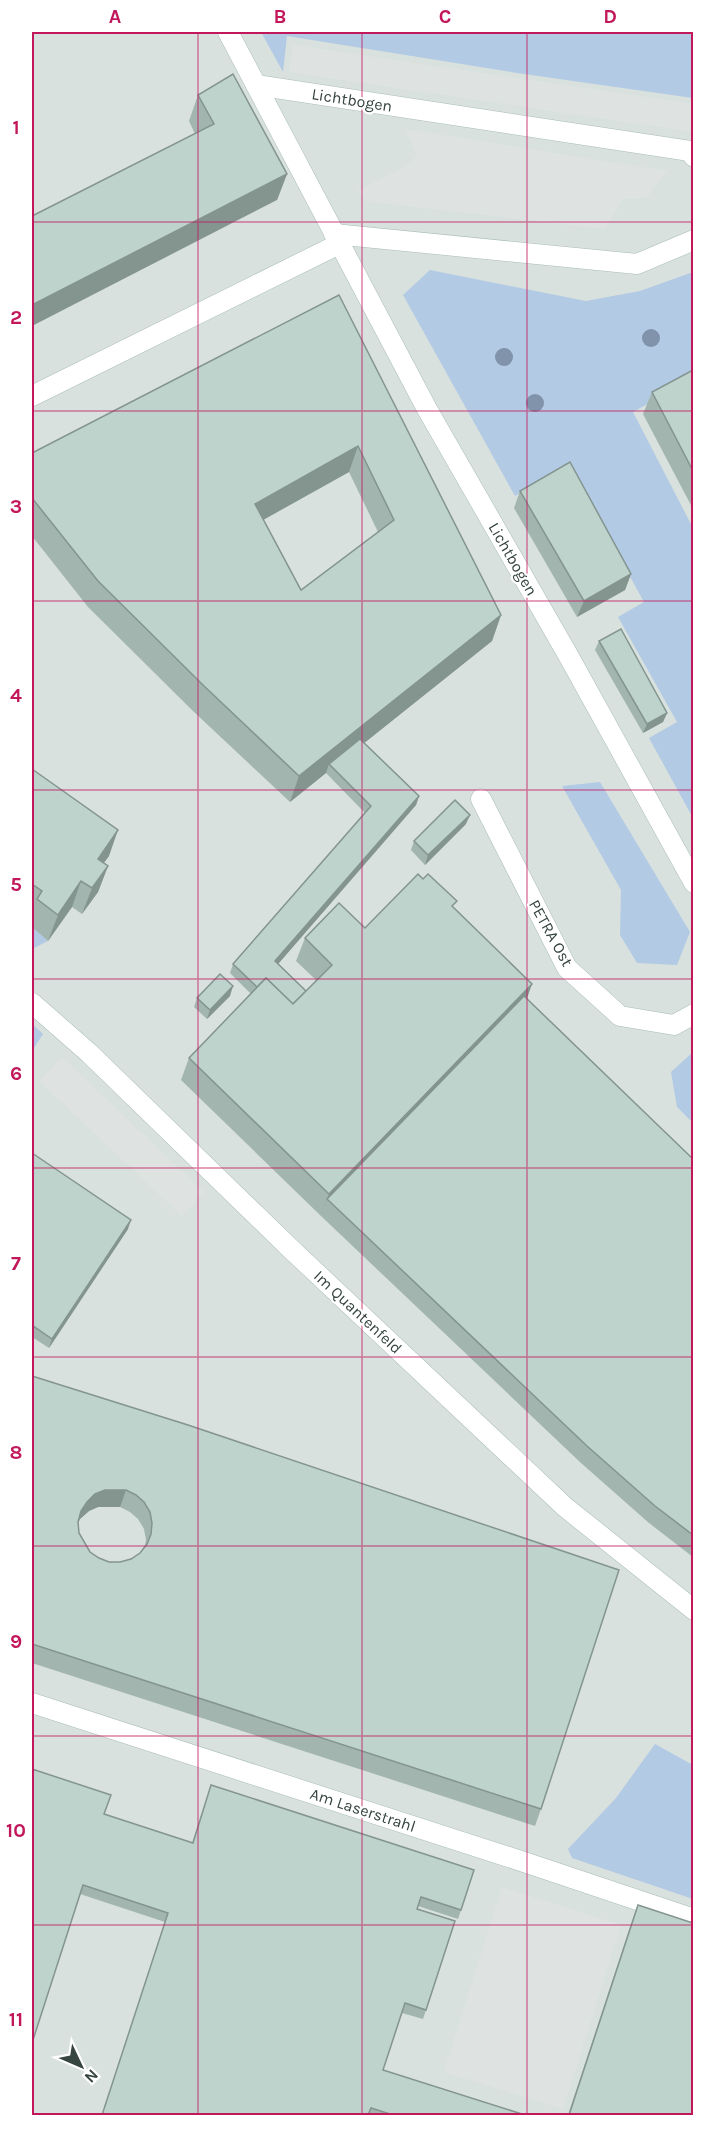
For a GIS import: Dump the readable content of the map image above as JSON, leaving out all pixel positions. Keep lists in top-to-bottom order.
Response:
{
  "streets": {
    "lane": [
      "Lichtbogen",
      "PETRA Ost",
      "Im Quantenfeld",
      "Am Laserstrahl"
    ]
  },
  "north": "bottom right",
  "grid": {
    "columns": [
      "A",
      "B",
      "C",
      "D"
    ],
    "rows": [
      "1",
      "2",
      "3",
      "4",
      "5",
      "6",
      "7",
      "8",
      "9",
      "10",
      "11"
    ]
  }
}
